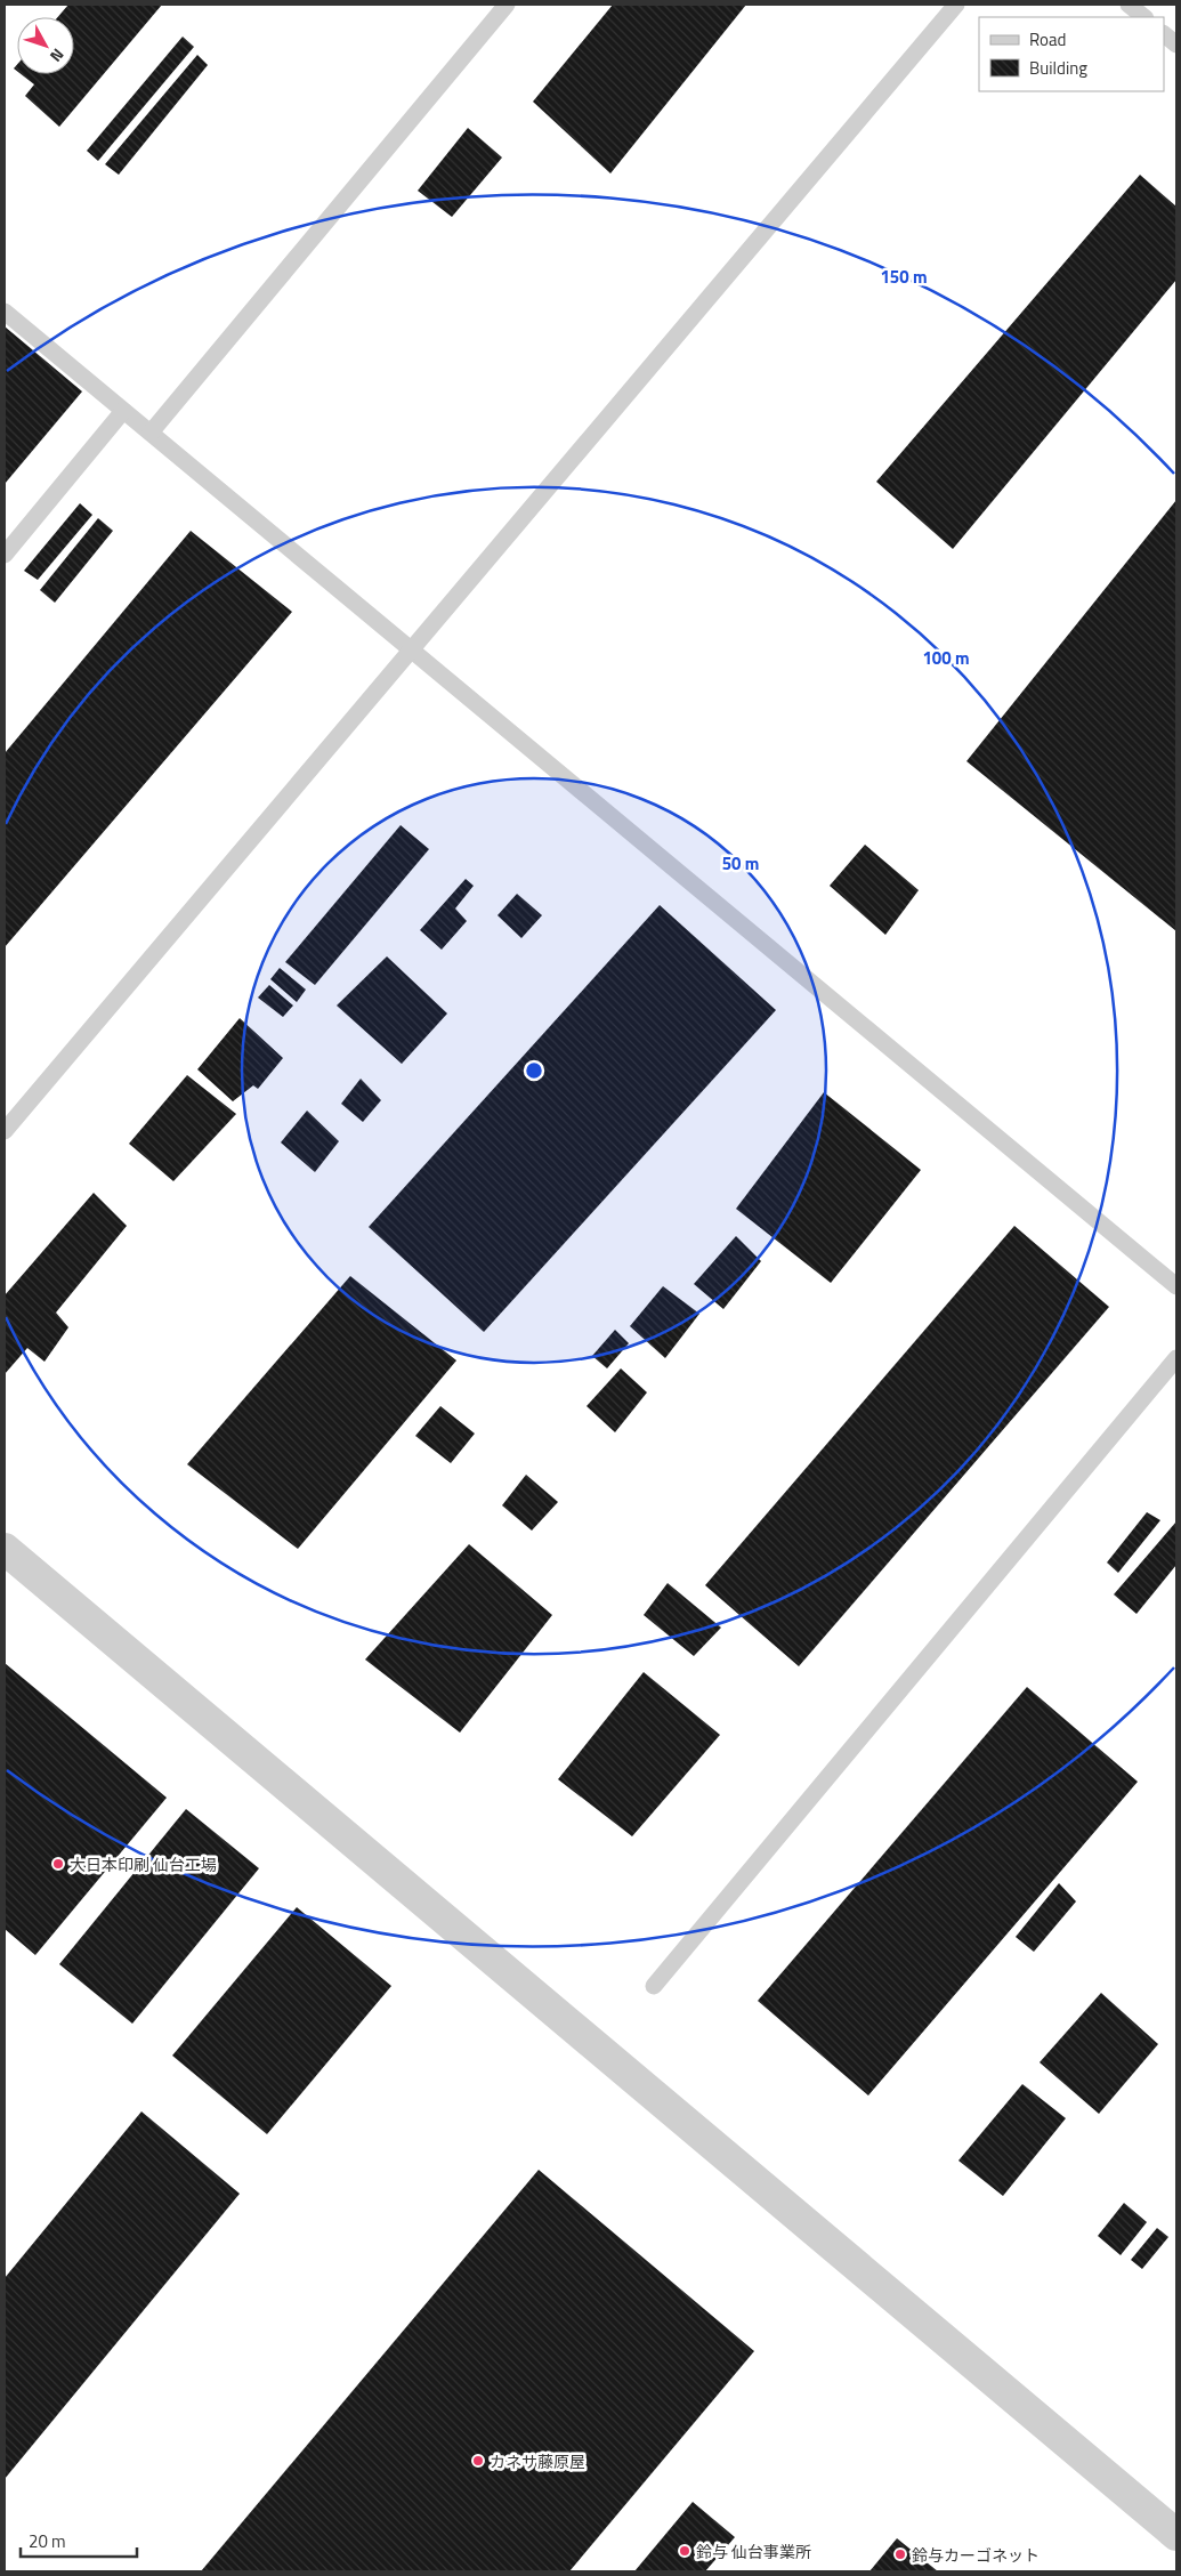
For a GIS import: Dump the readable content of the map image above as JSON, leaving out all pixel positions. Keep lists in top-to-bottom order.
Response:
{
  "places": [
    "大日本印刷 仙台工場",
    "カネサ藤原屋",
    "鈴与 仙台事業所",
    "鈴与カーゴネット"
  ],
  "legend": ["Road", "Building"],
  "scale_bar": "20 m",
  "north": "bottom right",
  "rings": ["150 m", "100 m", "50 m"]
}
